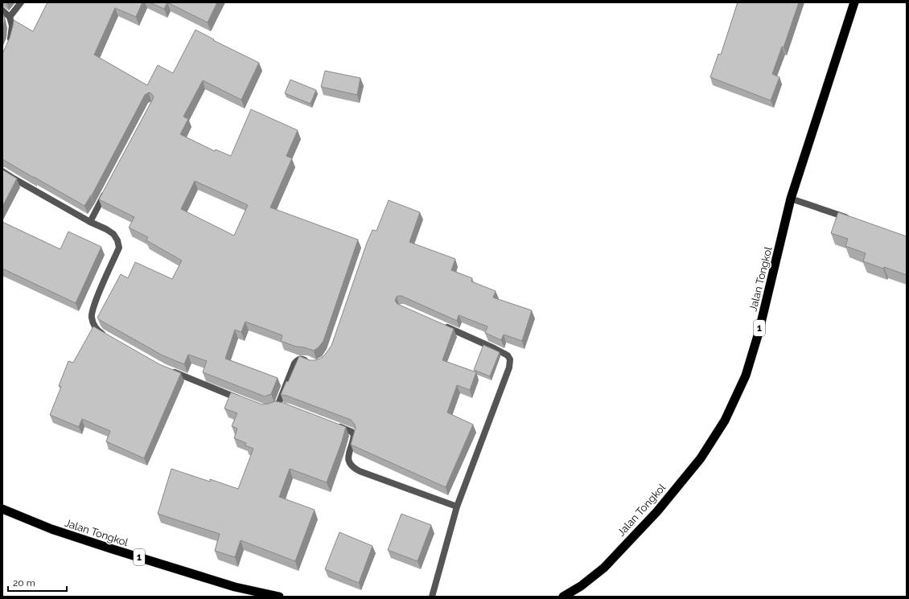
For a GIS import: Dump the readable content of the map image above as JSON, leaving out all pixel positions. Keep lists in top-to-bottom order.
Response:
{
  "streets": {
    "highway": ["Jalan Tongkol", "1"]
  },
  "scale_bar": "20 m"
}
